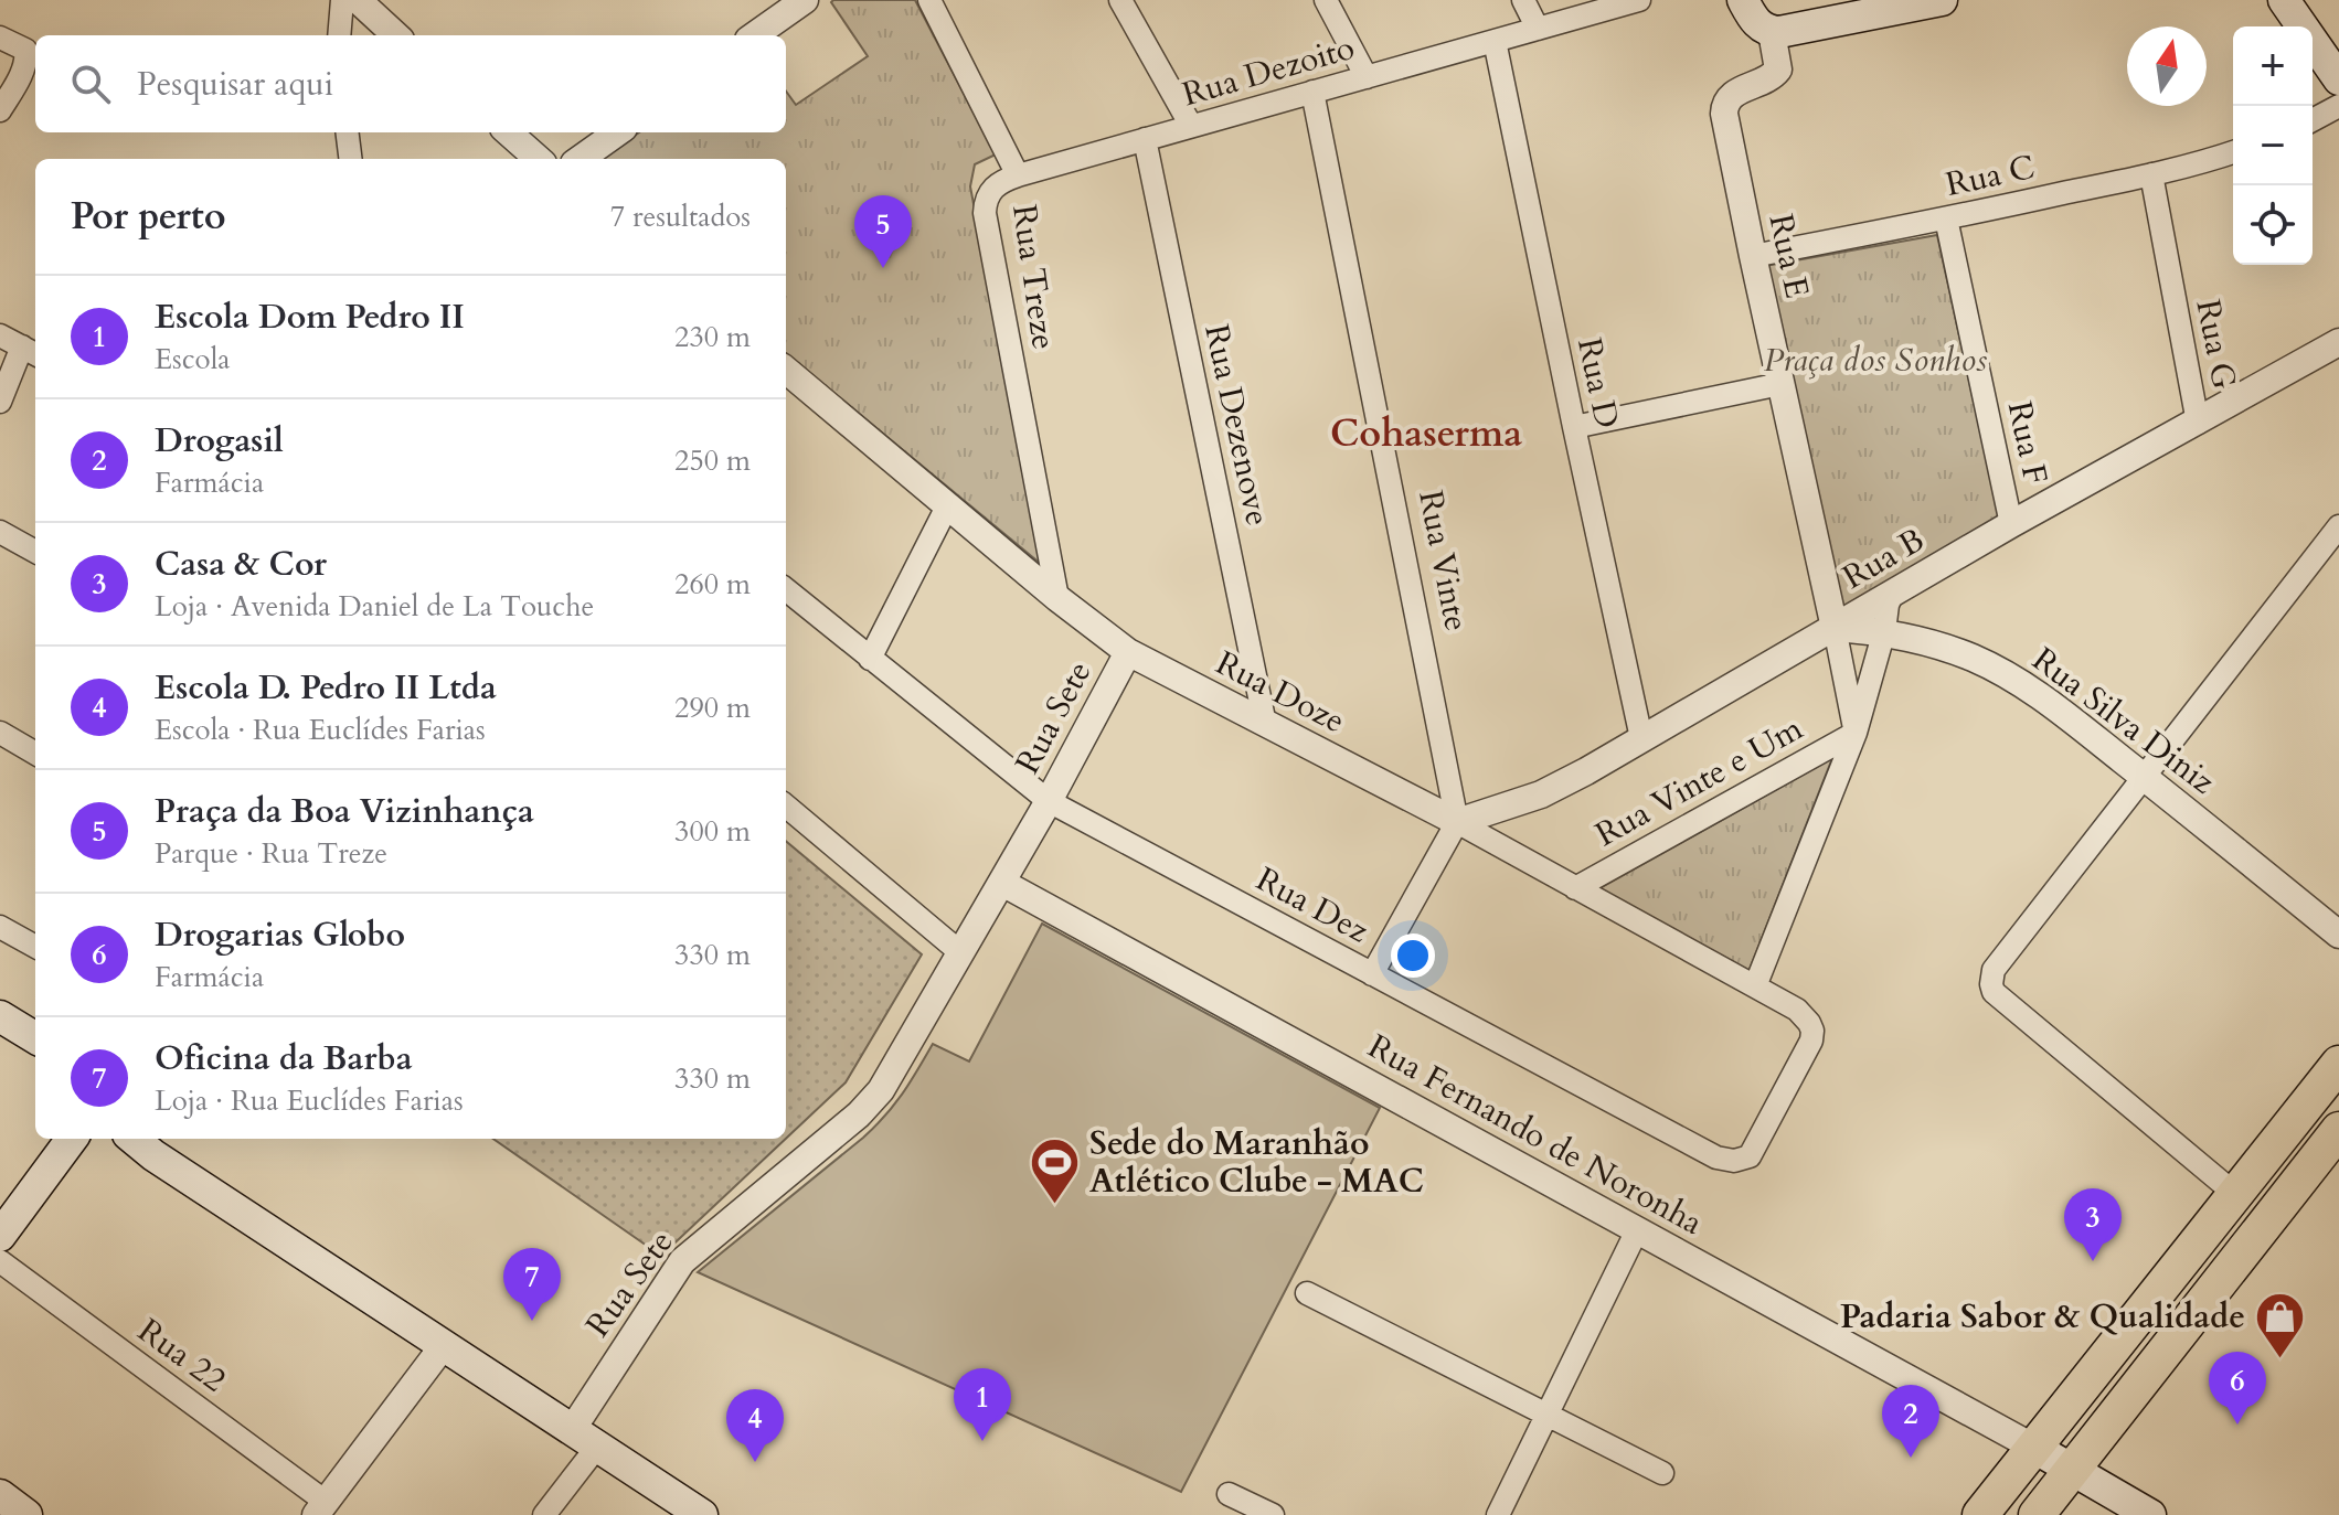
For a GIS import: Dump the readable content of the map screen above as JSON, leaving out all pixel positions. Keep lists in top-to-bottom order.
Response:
{
  "streets": {
    "street": [
      "Rua Dezoito",
      "Rua C",
      "Rua E",
      "Rua Treze",
      "Rua G",
      "Rua D",
      "Rua Dezenove",
      "Rua F",
      "Rua B",
      "Rua Vinte",
      "Rua Doze",
      "Rua Sete",
      "Rua Silva Diniz",
      "Rua Vinte e Um",
      "Rua Dez",
      "Rua Fernando de Noronha",
      "Rua 22"
    ]
  },
  "crossings": [
    ["Rua Dezoito", "Rua Treze"],
    ["Rua Dezoito", "Rua D"],
    ["Rua Dezoito", "Rua Dezenove"],
    ["Rua Dezoito", "Rua Vinte"],
    ["Rua C", "Rua E"],
    ["Rua C", "Rua G"],
    ["Rua C", "Rua F"],
    ["Rua E", "Rua B"],
    ["Rua E", "Rua Silva Diniz"],
    ["Rua Treze", "Rua Doze"],
    ["Rua G", "Rua B"],
    ["Rua D", "Rua B"],
    ["Rua Dezenove", "Rua Doze"],
    ["Rua F", "Rua B"],
    ["Rua B", "Rua Vinte"],
    ["Rua B", "Rua Doze"],
    ["Rua B", "Rua Silva Diniz"],
    ["Rua Vinte", "Rua Doze"],
    ["Rua Doze", "Rua Sete"],
    ["Rua Doze", "Rua Vinte e Um"],
    ["Rua Doze", "Rua Dez"],
    ["Rua Sete", "Rua Dez"],
    ["Rua Sete", "Rua Fernando de Noronha"]
  ],
  "districts": ["Cohaserma"],
  "parks": ["Praça dos Sonhos"],
  "places": {
    "sports": ["Sede do Maranhão Atlético Clube - MAC"],
    "shop": ["Padaria Sabor & Qualidade"]
  },
  "north": "top",
  "page": {
    "map_buttons": ["+", "−"],
    "search": "Pesquisar aqui",
    "heading": ["Por perto", "7 resultados"],
    "pins": [
      "5",
      "3",
      "7",
      "6",
      "1",
      "2",
      "4"
    ],
    "list": [
      {
        "mark": "1",
        "name": "Escola Dom Pedro II",
        "note": "Escola",
        "value": "230 m"
      },
      {
        "mark": "2",
        "name": "Drogasil",
        "note": "Farmácia",
        "value": "250 m"
      },
      {
        "mark": "3",
        "name": "Casa & Cor",
        "note": "Loja · Avenida Daniel de La Touche",
        "value": "260 m"
      },
      {
        "mark": "4",
        "name": "Escola D. Pedro II Ltda",
        "note": "Escola · Rua Euclídes Farias",
        "value": "290 m"
      },
      {
        "mark": "5",
        "name": "Praça da Boa Vizinhança",
        "note": "Parque · Rua Treze",
        "value": "300 m"
      },
      {
        "mark": "6",
        "name": "Drogarias Globo",
        "note": "Farmácia",
        "value": "330 m"
      },
      {
        "mark": "7",
        "name": "Oficina da Barba",
        "note": "Loja · Rua Euclídes Farias",
        "value": "330 m"
      }
    ]
  }
}
